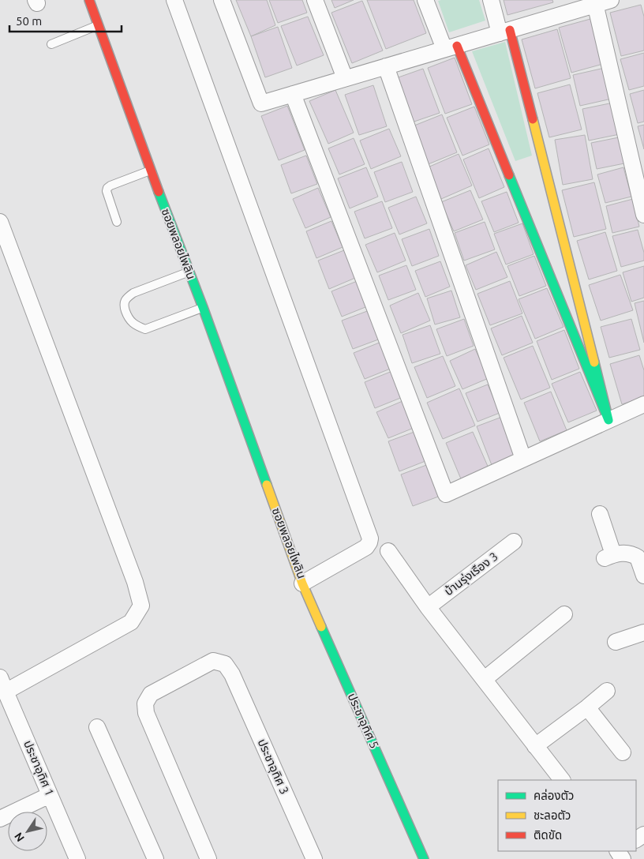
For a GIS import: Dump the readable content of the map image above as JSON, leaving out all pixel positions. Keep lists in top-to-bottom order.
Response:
{
  "streets": {
    "street": [
      "ซอยพลอยไพลิน",
      "บ้านรุ่งเรือง 3",
      "ประชาอุทิศ 5",
      "ประชาอุทิศ 3",
      "ประชาอุทิศ 1"
    ]
  },
  "crossings": [
    ["ซอยพลอยไพลิน", "ประชาอุทิศ 5"]
  ],
  "legend": ["คล่องตัว", "ชะลอตัว", "ติดขัด"],
  "scale_bar": "50 m",
  "north": "bottom left"
}
